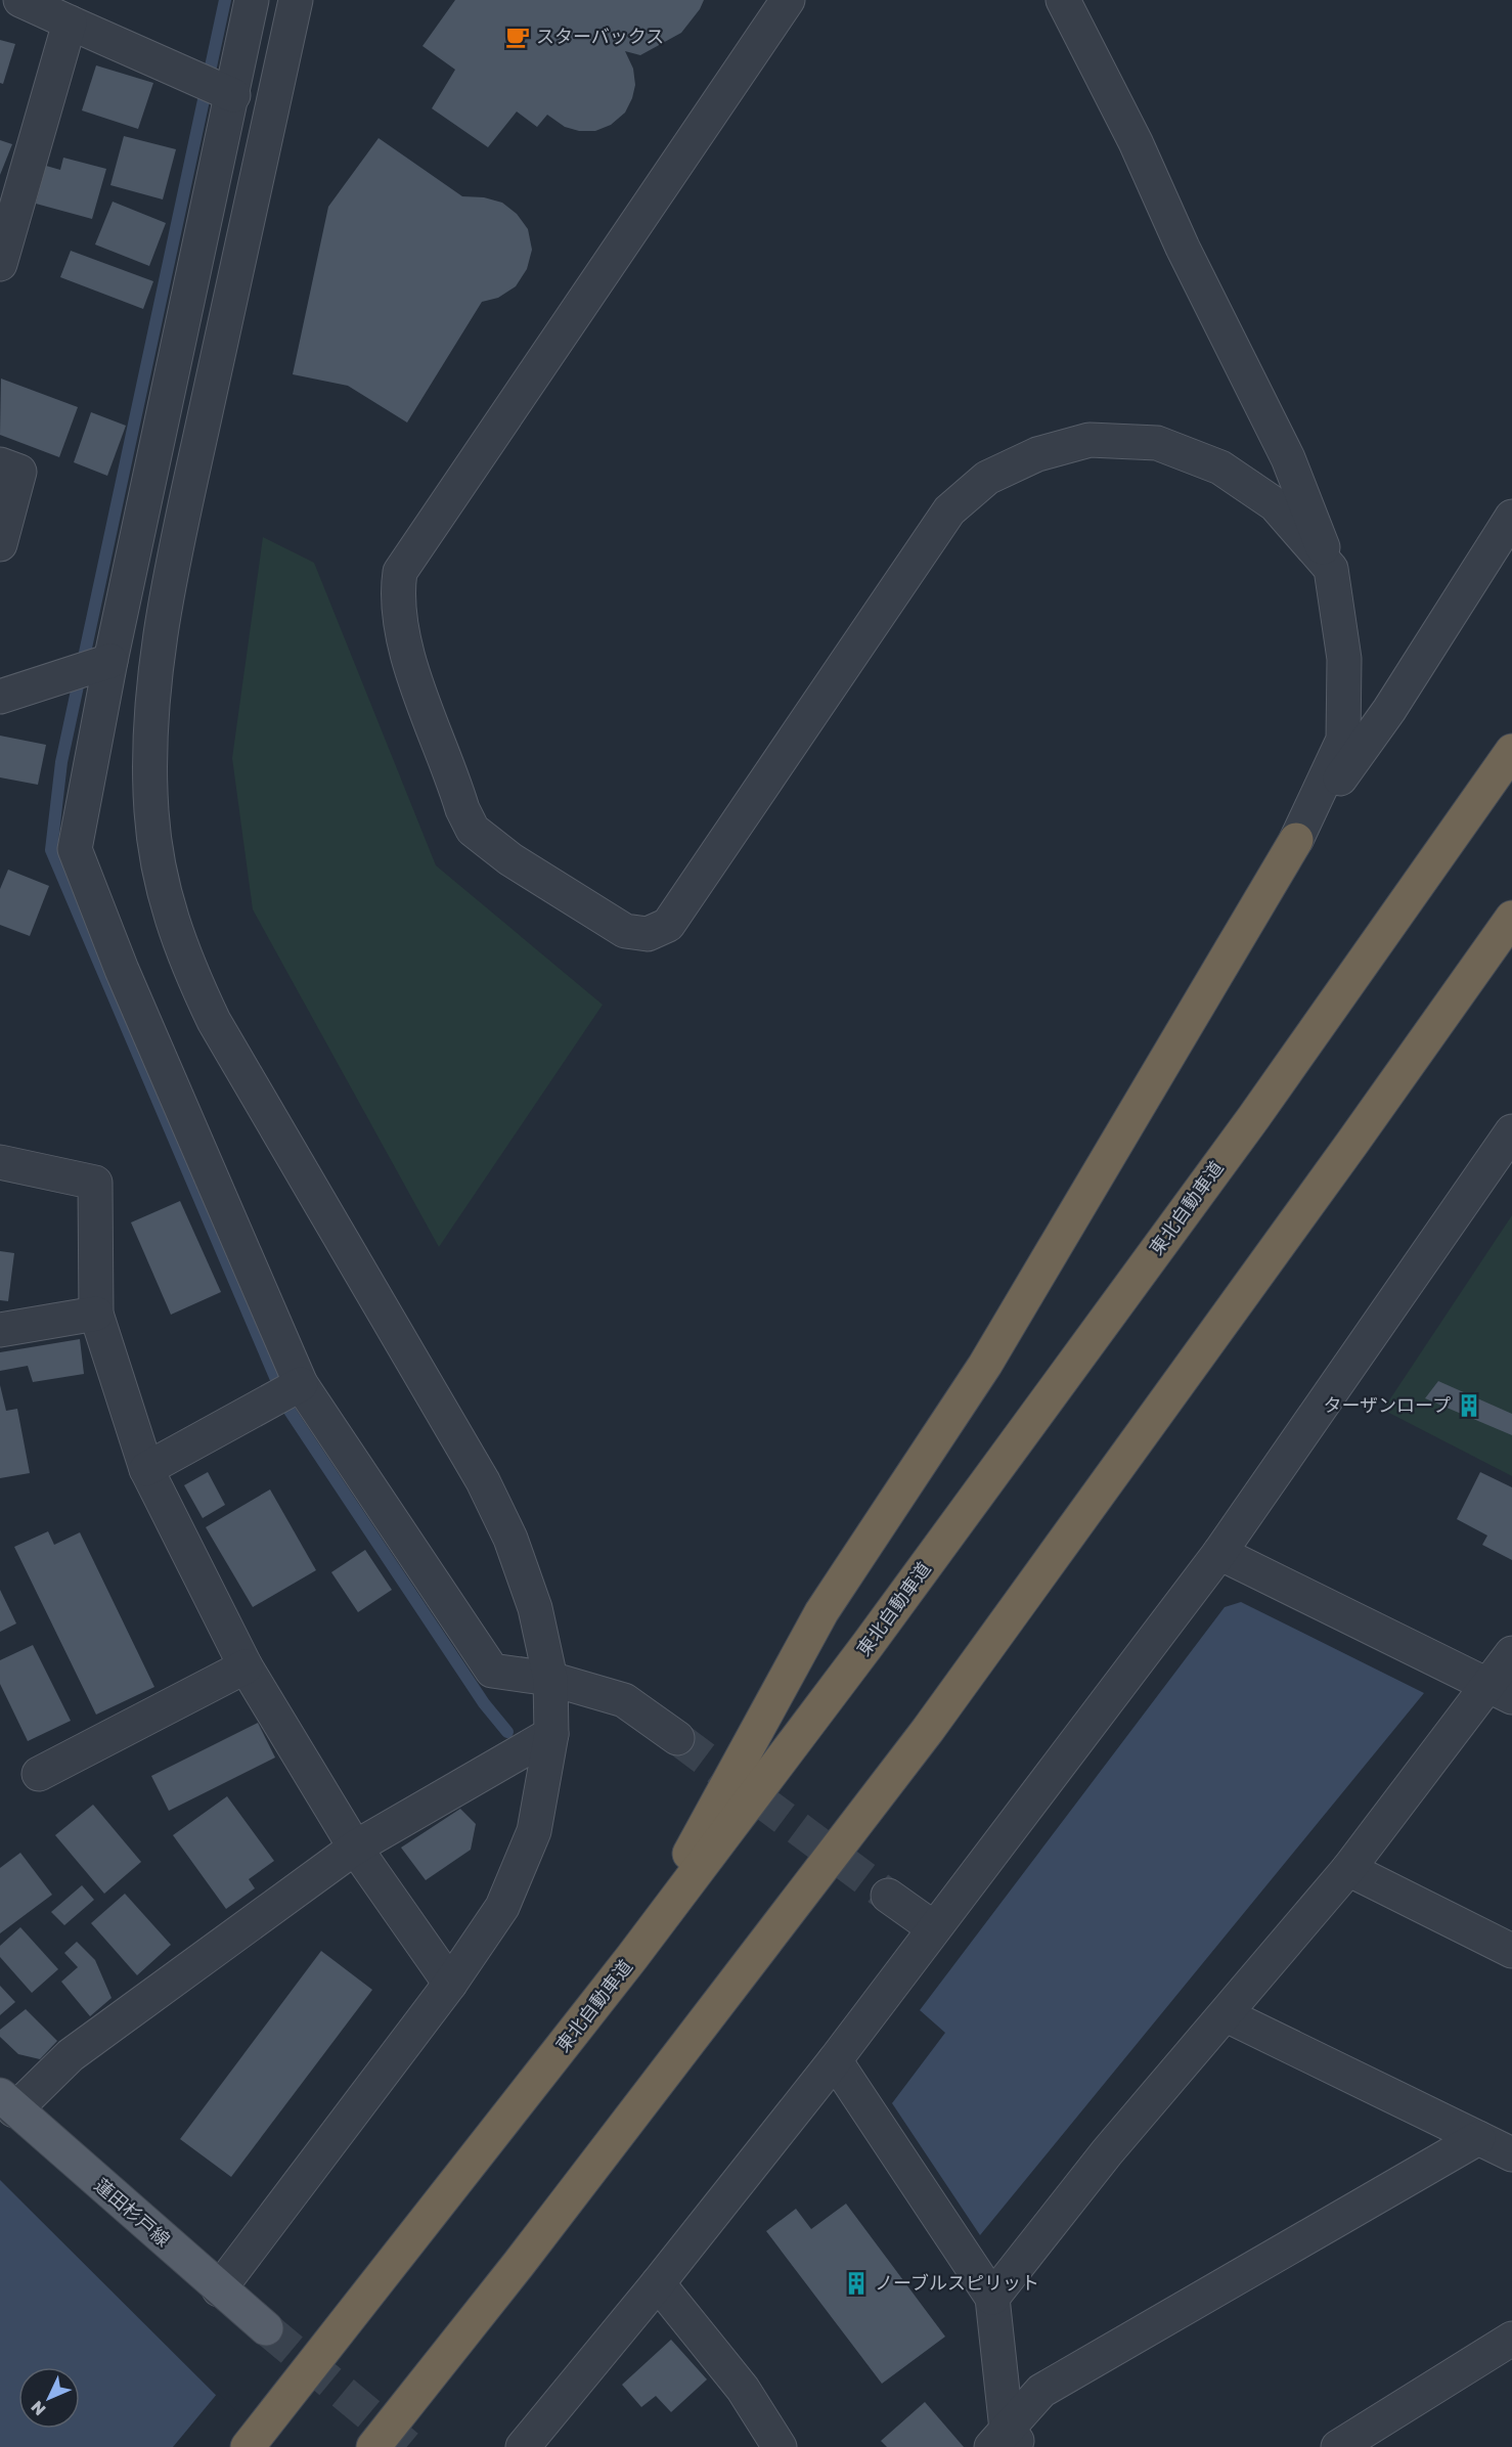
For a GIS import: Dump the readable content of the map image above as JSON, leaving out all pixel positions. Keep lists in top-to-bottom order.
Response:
{
  "streets": {
    "highway": ["東北自動車道"],
    "main road": ["蓮田杉戸線"]
  },
  "places": {
    "cafe": ["スターバックス"],
    "building": ["ターザンロープ", "ノーブルスピリット"]
  },
  "north": "bottom left"
}
